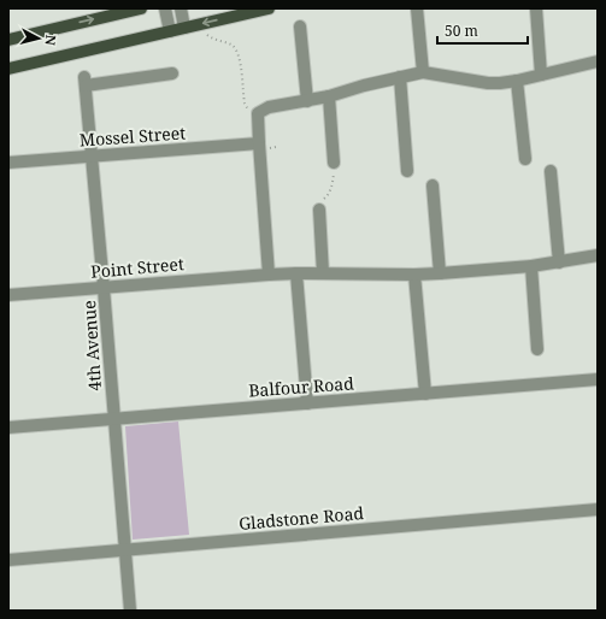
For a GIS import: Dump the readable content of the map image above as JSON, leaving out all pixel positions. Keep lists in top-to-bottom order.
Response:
{
  "streets": {
    "street": [
      "Mossel Street",
      "Point Street",
      "4th Avenue",
      "Balfour Road",
      "Gladstone Road"
    ]
  },
  "crossings": [
    ["Mossel Street", "4th Avenue"],
    ["Point Street", "4th Avenue"],
    ["4th Avenue", "Balfour Road"],
    ["4th Avenue", "Gladstone Road"]
  ],
  "scale_bar": "50 m",
  "north": "right"
}
